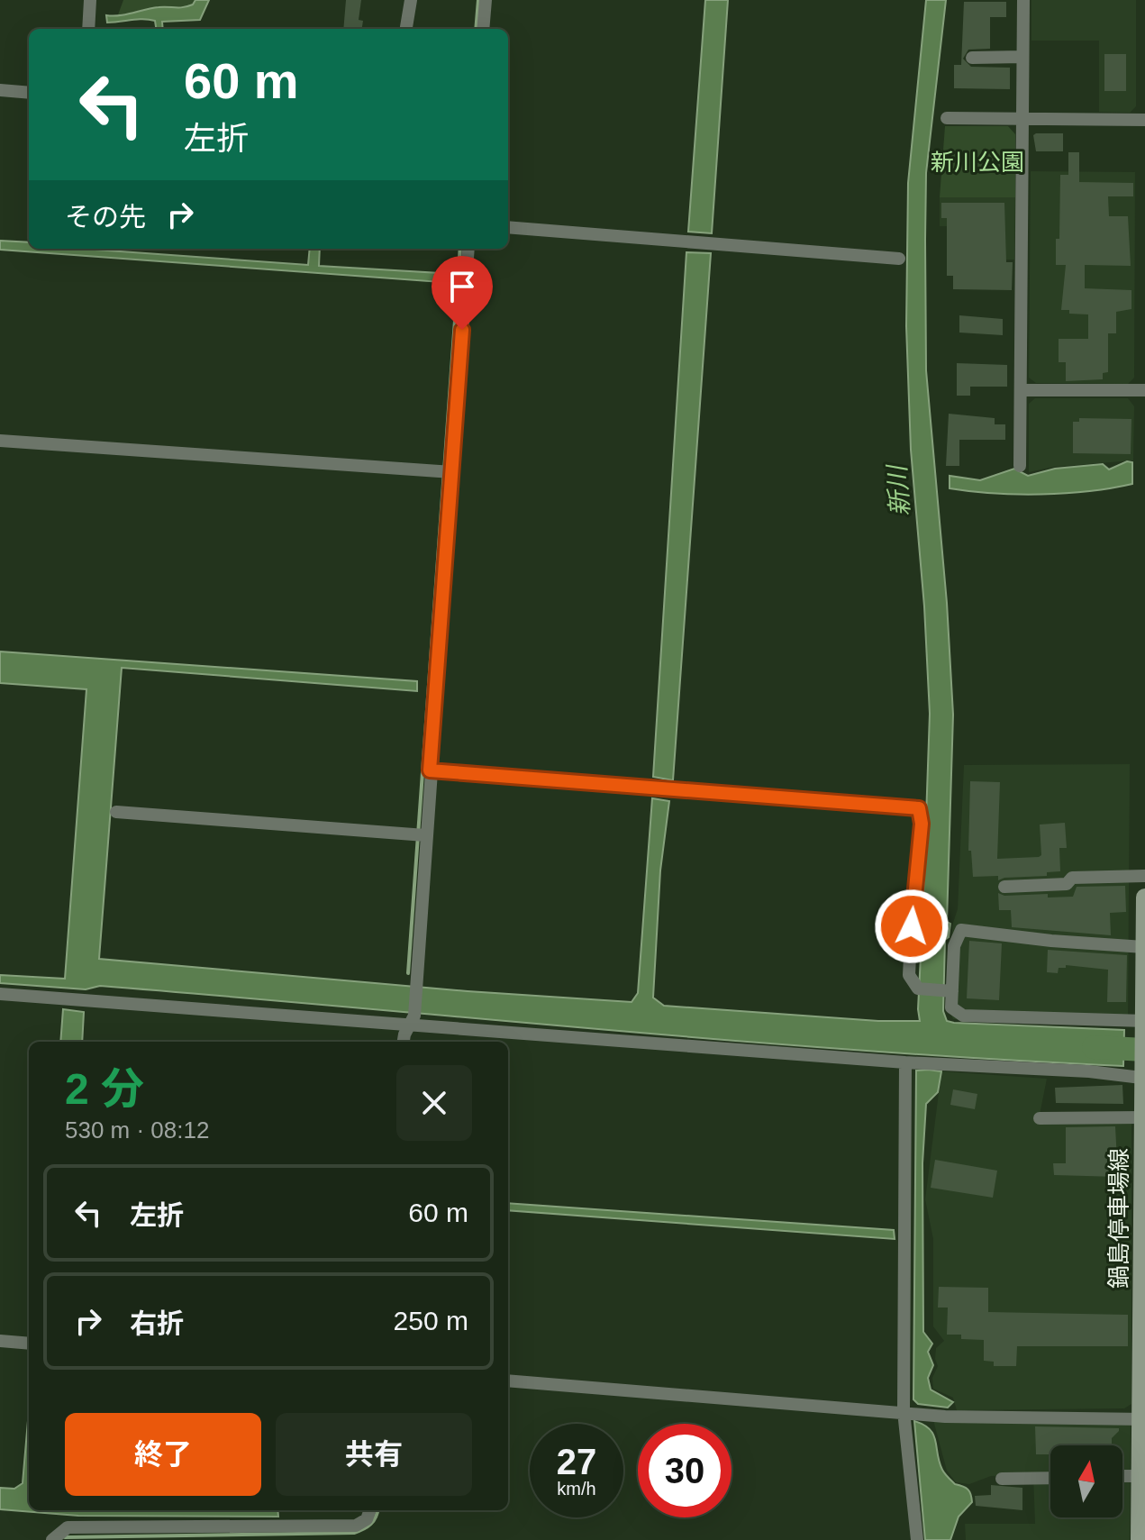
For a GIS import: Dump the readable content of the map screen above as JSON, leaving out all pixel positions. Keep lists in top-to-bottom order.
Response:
{
  "streets": {
    "main road": ["鍋島停車場線"]
  },
  "water": ["新川"],
  "parks": ["新川公園"],
  "north": "top",
  "page": {
    "turn": ["60 m", "左折"],
    "then": "その先",
    "heading": ["2 分", "530 m · 08:12"],
    "list": [
      {
        "name": "左折",
        "value": "60 m"
      },
      {
        "name": "右折",
        "value": "250 m"
      }
    ],
    "buttons": ["終了", "共有"],
    "speed": "27 km/h",
    "limit": "30"
  }
}
